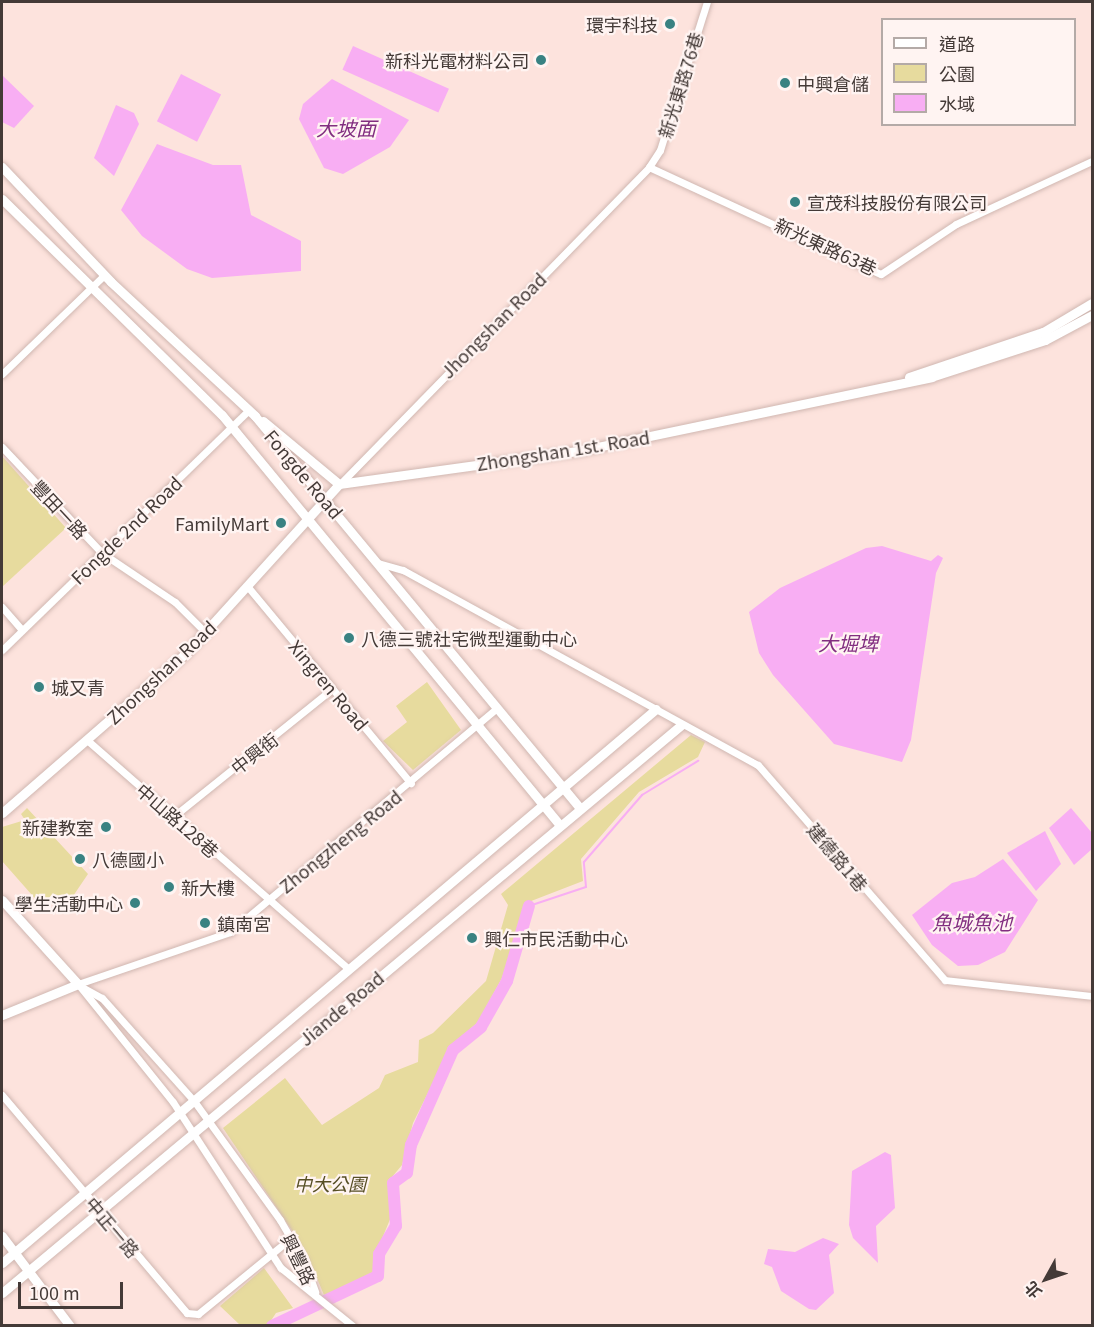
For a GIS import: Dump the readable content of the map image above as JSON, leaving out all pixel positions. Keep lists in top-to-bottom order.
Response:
{
  "streets": {
    "main road": [
      "Zhongshan 1st. Road",
      "Fongde Road",
      "Zhongshan Road",
      "Zhongzheng Road",
      "Jiande Road"
    ],
    "street": [
      "新光東路76巷",
      "新光東路63巷",
      "Jhongshan Road",
      "豐田一路",
      "Fongde 2nd Road",
      "Xingren Road",
      "中興街",
      "中山路128巷",
      "建德路1巷",
      "中正一路",
      "興豐路"
    ]
  },
  "crossings": [
    ["新光東路76巷", "新光東路63巷"],
    ["新光東路76巷", "Jhongshan Road"],
    ["新光東路63巷", "Jhongshan Road"],
    ["Jhongshan Road", "Zhongshan 1st. Road"],
    ["Fongde Road", "Fongde 2nd Road"],
    ["Fongde Road", "Zhongshan Road"],
    ["Fongde Road", "Zhongzheng Road"],
    ["Fongde Road", "建德路1巷"],
    ["Fongde Road", "Jiande Road"],
    ["豐田一路", "Fongde 2nd Road"],
    ["豐田一路", "Zhongshan Road"],
    ["Zhongshan Road", "Xingren Road"],
    ["Zhongshan Road", "中山路128巷"],
    ["Xingren Road", "中興街"],
    ["Xingren Road", "Zhongzheng Road"],
    ["中興街", "中山路128巷"],
    ["中山路128巷", "Zhongzheng Road"],
    ["中山路128巷", "Jiande Road"],
    ["Zhongzheng Road", "興豐路"],
    ["建德路1巷", "Jiande Road"],
    ["Jiande Road", "中正一路"],
    ["Jiande Road", "興豐路"],
    ["中正一路", "興豐路"]
  ],
  "water": ["大坡面", "大堀埤", "魚城魚池"],
  "parks": ["中大公園"],
  "places": [
    "環宇科技",
    "新科光電材料公司",
    "中興倉儲",
    "宣茂科技股份有限公司",
    "FamilyMart",
    "八德三號社宅微型運動中心",
    "城又青",
    "新建教室",
    "八德國小",
    "新大樓",
    "學生活動中心",
    "鎮南宮",
    "興仁市民活動中心"
  ],
  "legend": ["道路", "公園", "水域"],
  "scale_bar": "100 m",
  "north": "bottom left"
}
